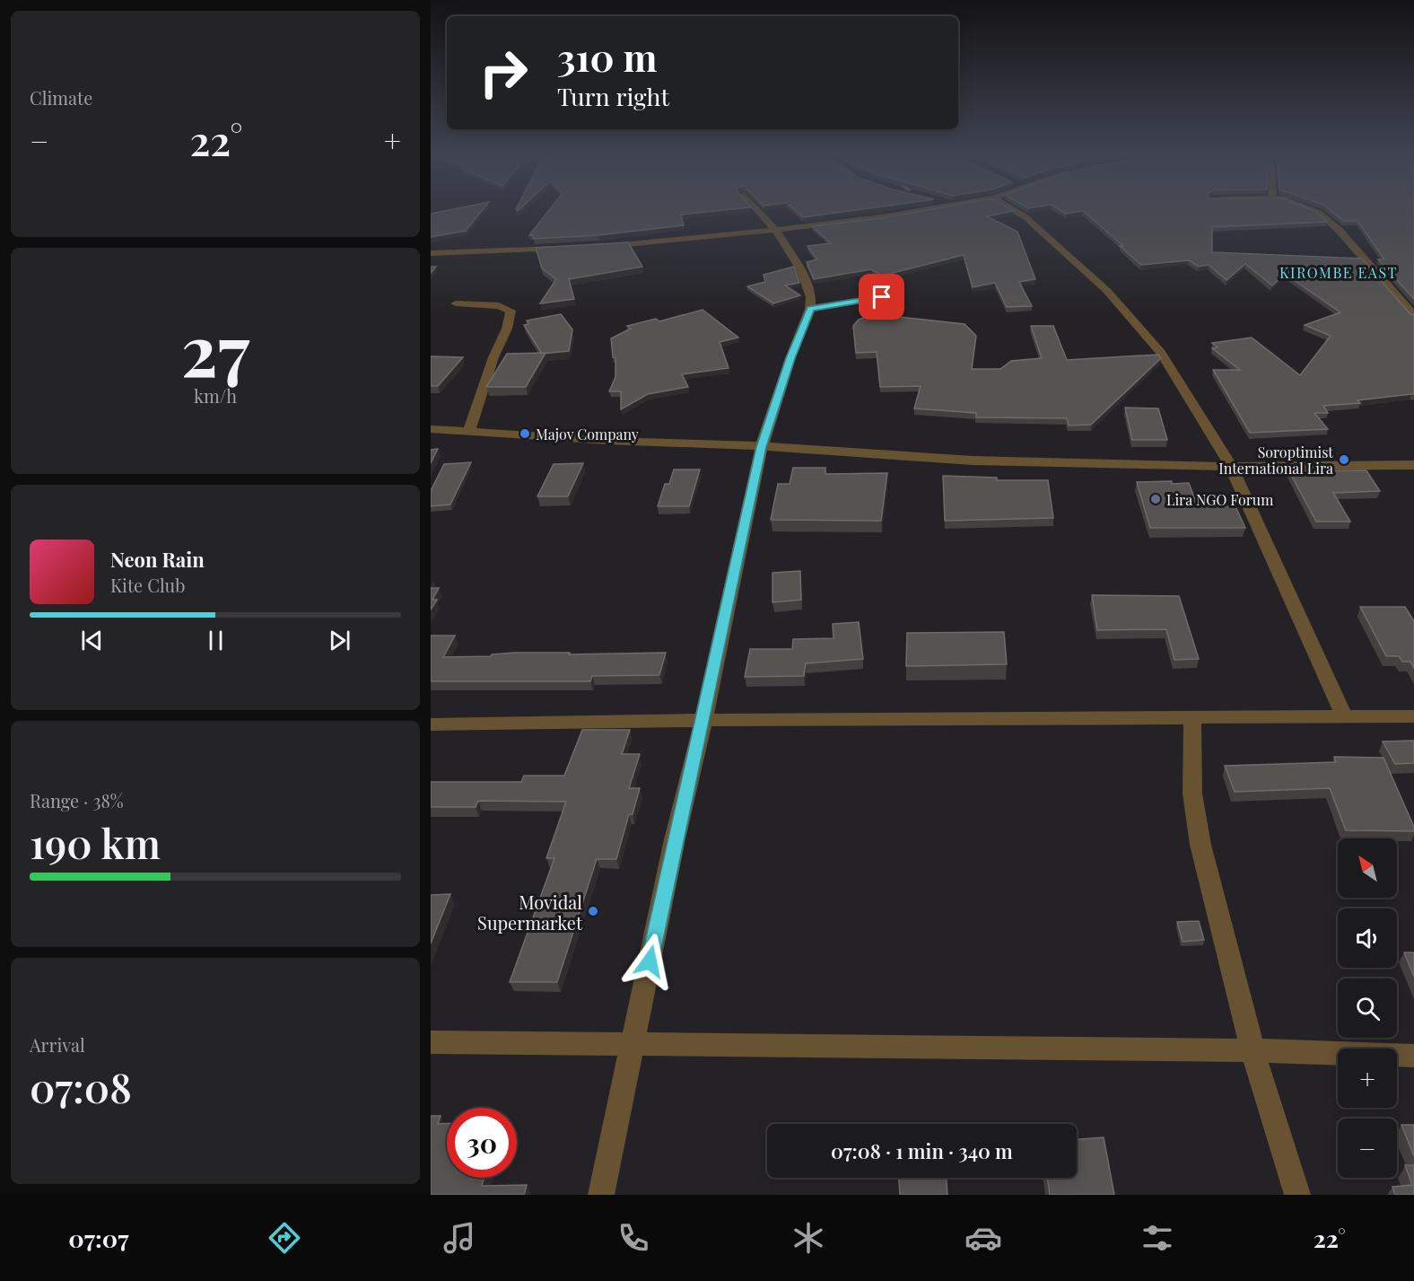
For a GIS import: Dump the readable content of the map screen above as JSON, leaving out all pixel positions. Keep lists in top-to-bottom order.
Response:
{
  "districts": ["KIROMBE EAST"],
  "places": [
    "Majov Company",
    "Soroptimist International Lira",
    "Lira NGO Forum",
    "Movidal Supermarket"
  ],
  "north": "top left",
  "page": {
    "tile": [
      "Climate",
      ["27", "km/h"],
      ["Range · 38%", "190 km"],
      ["Arrival", "07:08"]
    ],
    "turn": ["310 m", "Turn right"],
    "heat": ["−", "22°", "+"],
    "song": ["Neon Rain", "Kite Club"],
    "map_buttons": ["+", "−"],
    "limit": "30",
    "trip": "07:08 · 1 min · 340 m",
    "tabs": ["07:07", "22°"]
  }
}
